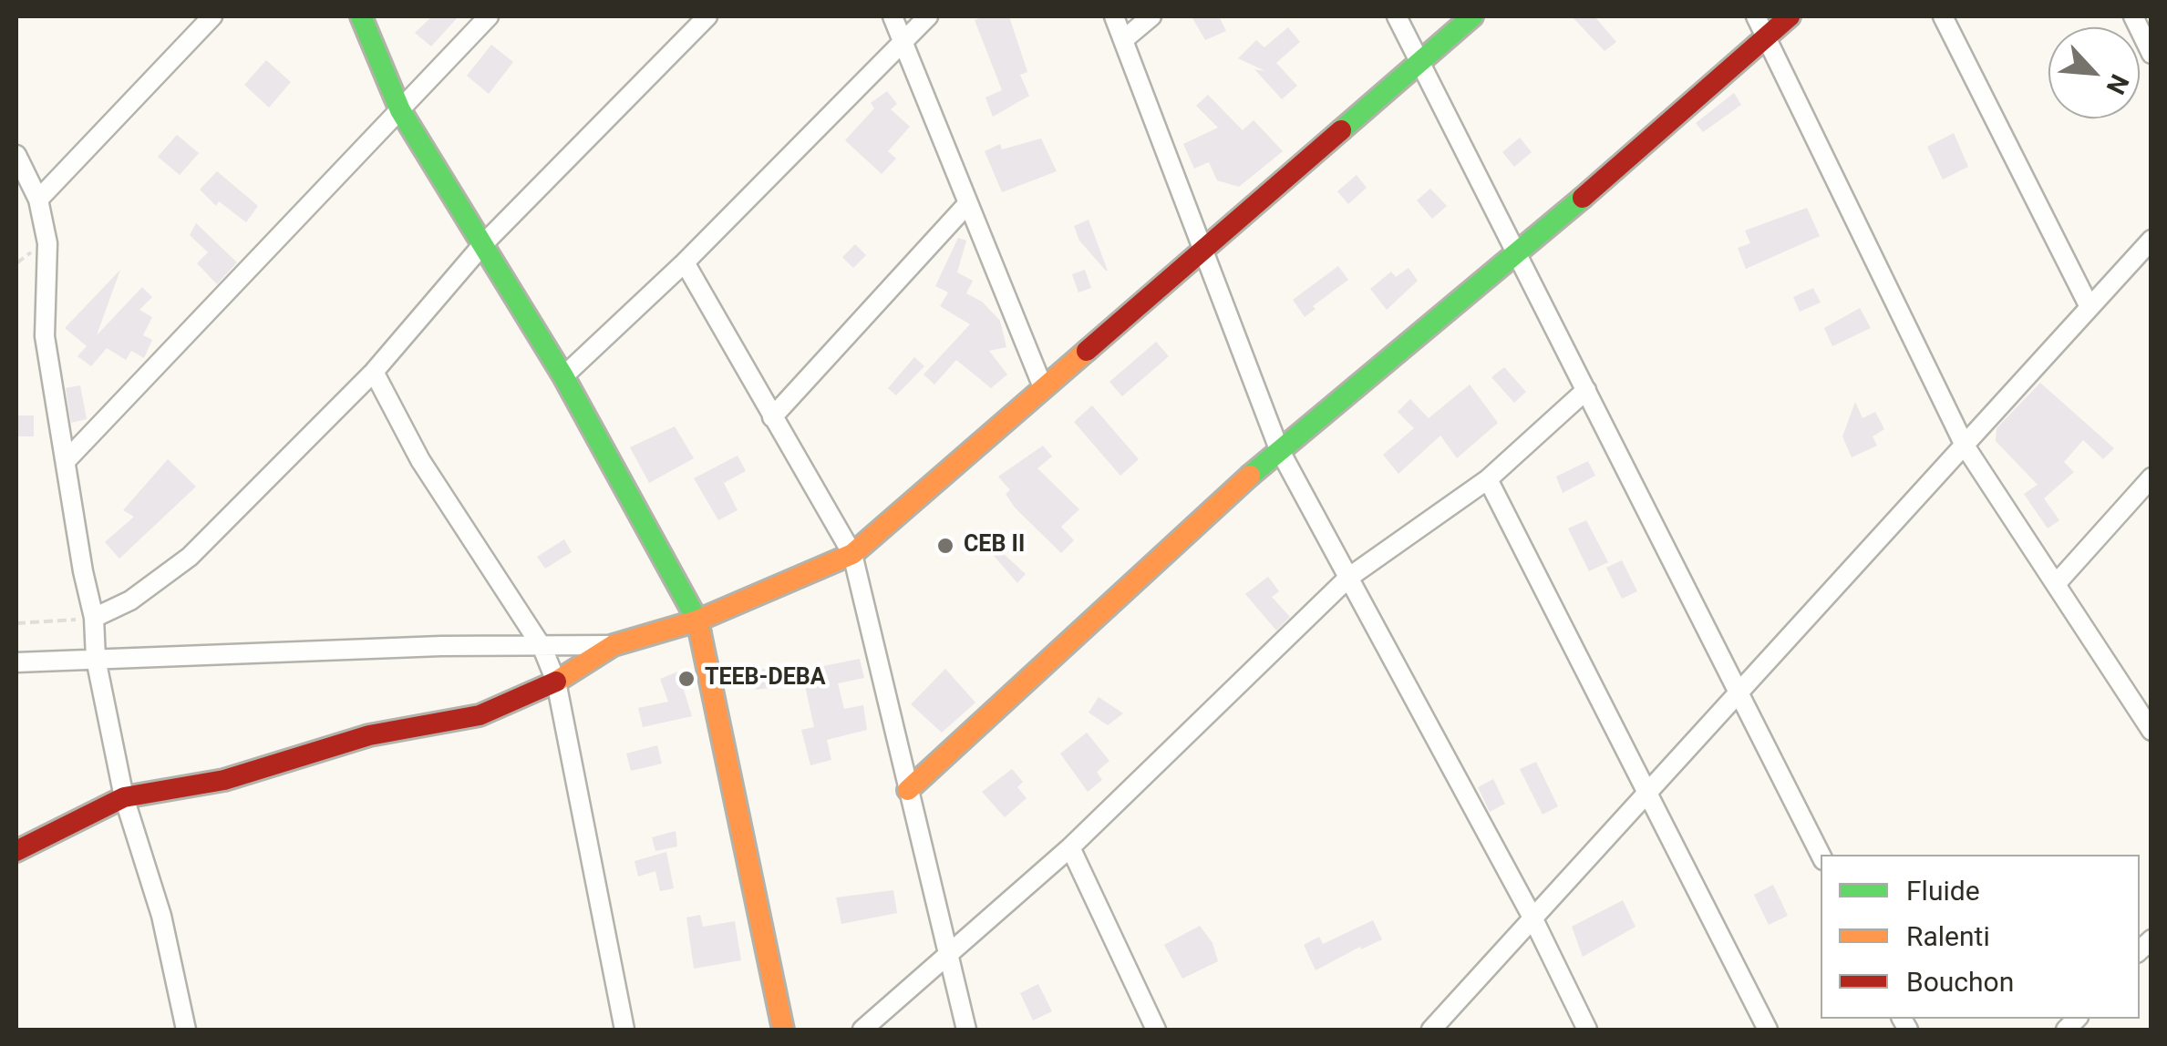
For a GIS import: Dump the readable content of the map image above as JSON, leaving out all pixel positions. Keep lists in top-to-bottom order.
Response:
{
  "places": ["CEB II", "TEEB-DEBA"],
  "legend": ["Fluide", "Ralenti", "Bouchon"],
  "north": "bottom right"
}
